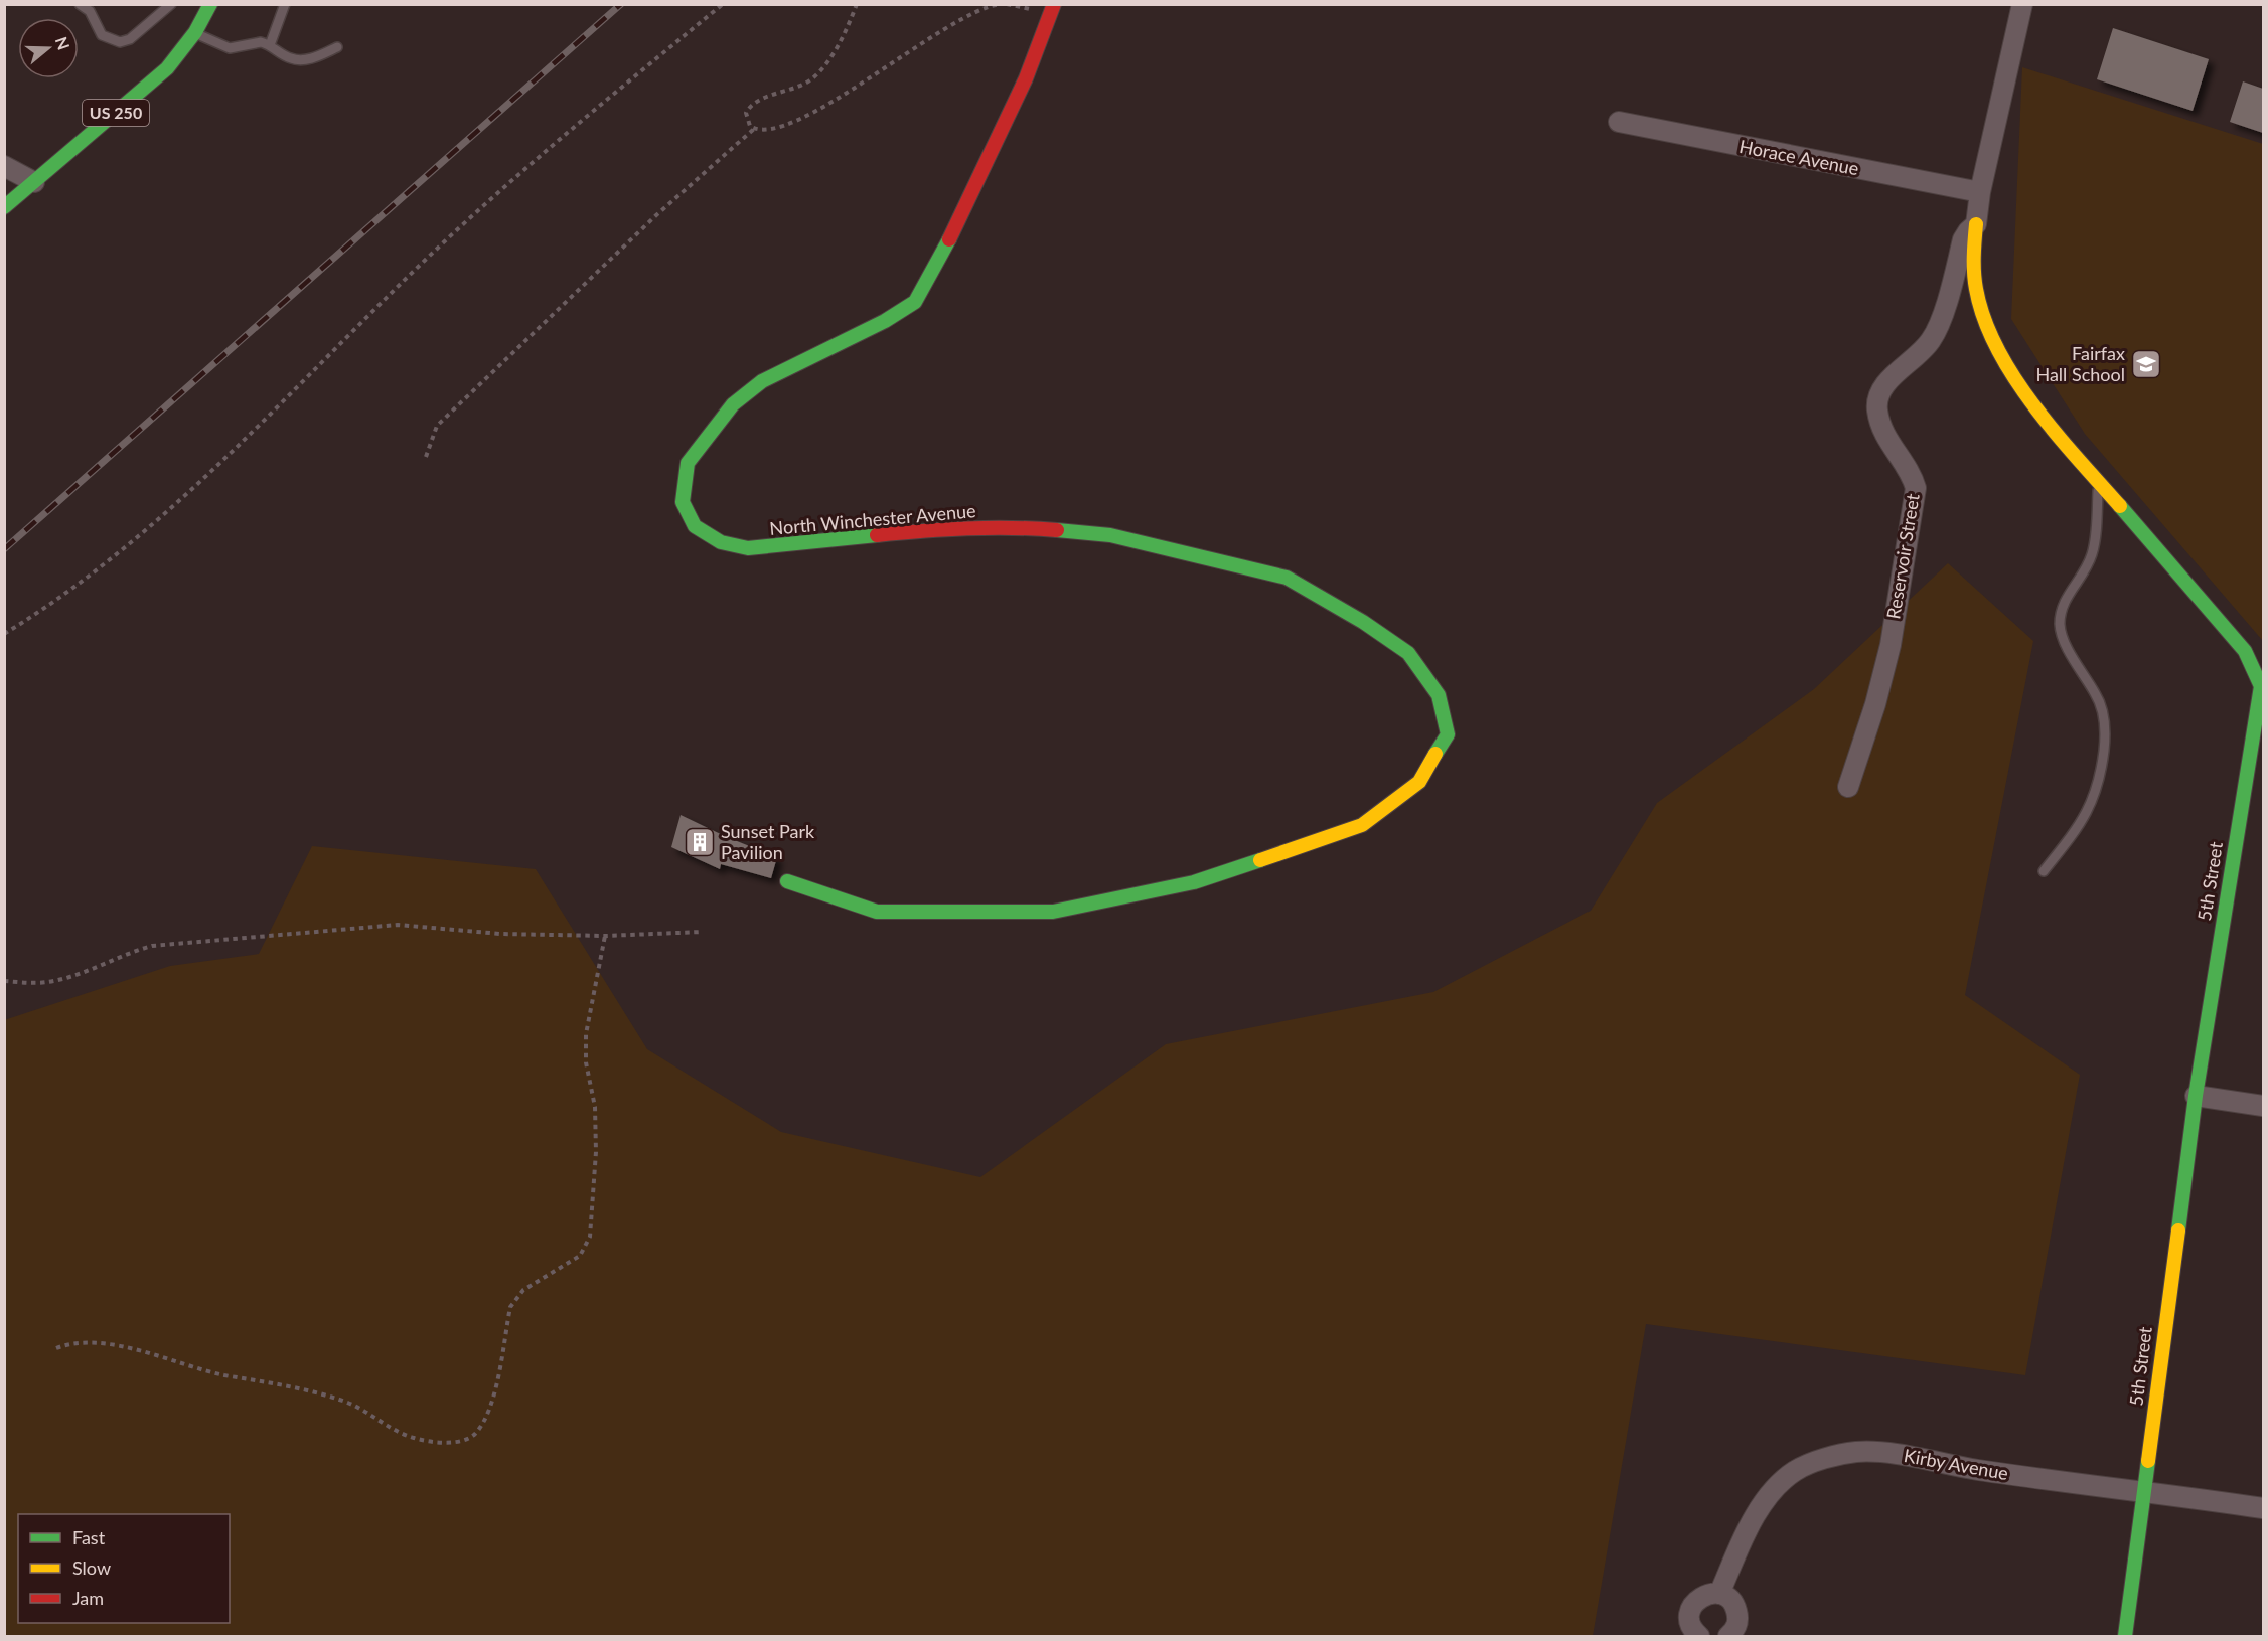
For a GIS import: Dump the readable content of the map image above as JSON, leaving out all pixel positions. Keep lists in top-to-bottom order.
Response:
{
  "streets": {
    "street": [
      "US 250",
      "Horace Avenue",
      "North Winchester Avenue",
      "Reservoir Street",
      "5th Street",
      "Kirby Avenue"
    ]
  },
  "crossings": [
    ["Horace Avenue", "Reservoir Street"],
    ["Reservoir Street", "5th Street"],
    ["5th Street", "Kirby Avenue"]
  ],
  "places": {
    "school or university": ["Fairfax Hall School"],
    "building": ["Sunset Park Pavilion"]
  },
  "legend": ["Fast", "Slow", "Jam"],
  "north": "right"
}
